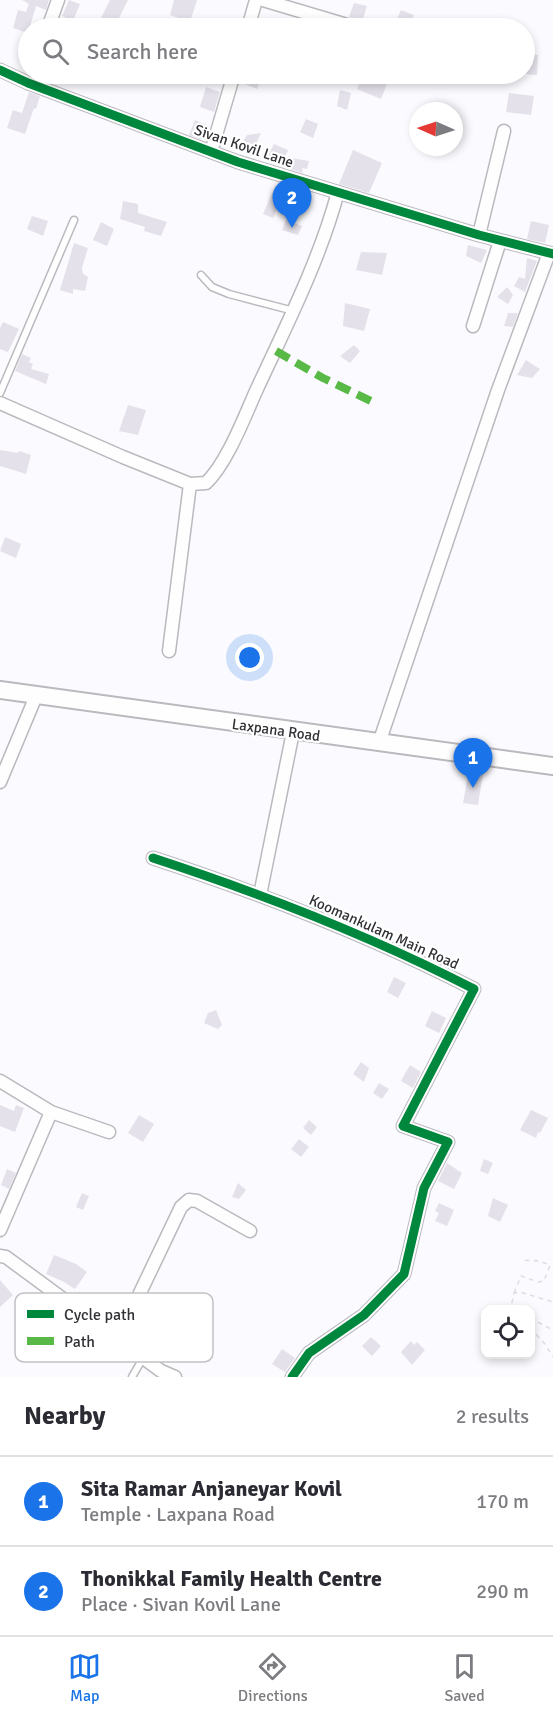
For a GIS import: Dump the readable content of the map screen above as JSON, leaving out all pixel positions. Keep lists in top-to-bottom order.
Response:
{
  "streets": {
    "street": ["Sivan Kovil Lane", "Laxpana Road", "Koomankulam Main Road"]
  },
  "legend": ["Cycle path", "Path"],
  "north": "left",
  "page": {
    "search": "Search here",
    "pins": ["2", "1"],
    "heading": ["Nearby", "2 results"],
    "list": [
      {
        "mark": "1",
        "name": "Sita Ramar Anjaneyar Kovil",
        "note": "Temple · Laxpana Road",
        "value": "170 m"
      },
      {
        "mark": "2",
        "name": "Thonikkal Family Health Centre",
        "note": "Place · Sivan Kovil Lane",
        "value": "290 m"
      }
    ],
    "nav": ["Map", "Directions", "Saved"]
  }
}
